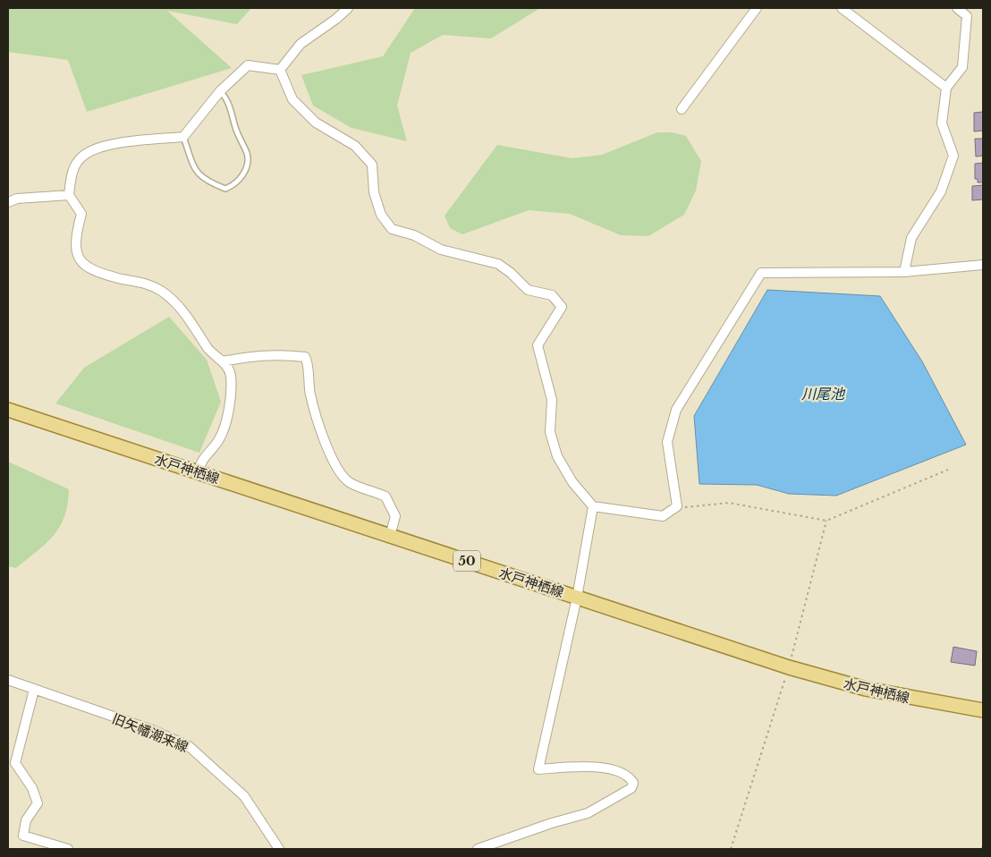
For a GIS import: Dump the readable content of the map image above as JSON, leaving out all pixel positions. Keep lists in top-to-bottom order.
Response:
{
  "streets": {
    "main road": ["水戸神栖線", "50"],
    "street": ["旧矢幡潮来線"]
  },
  "water": ["川尾池"]
}
